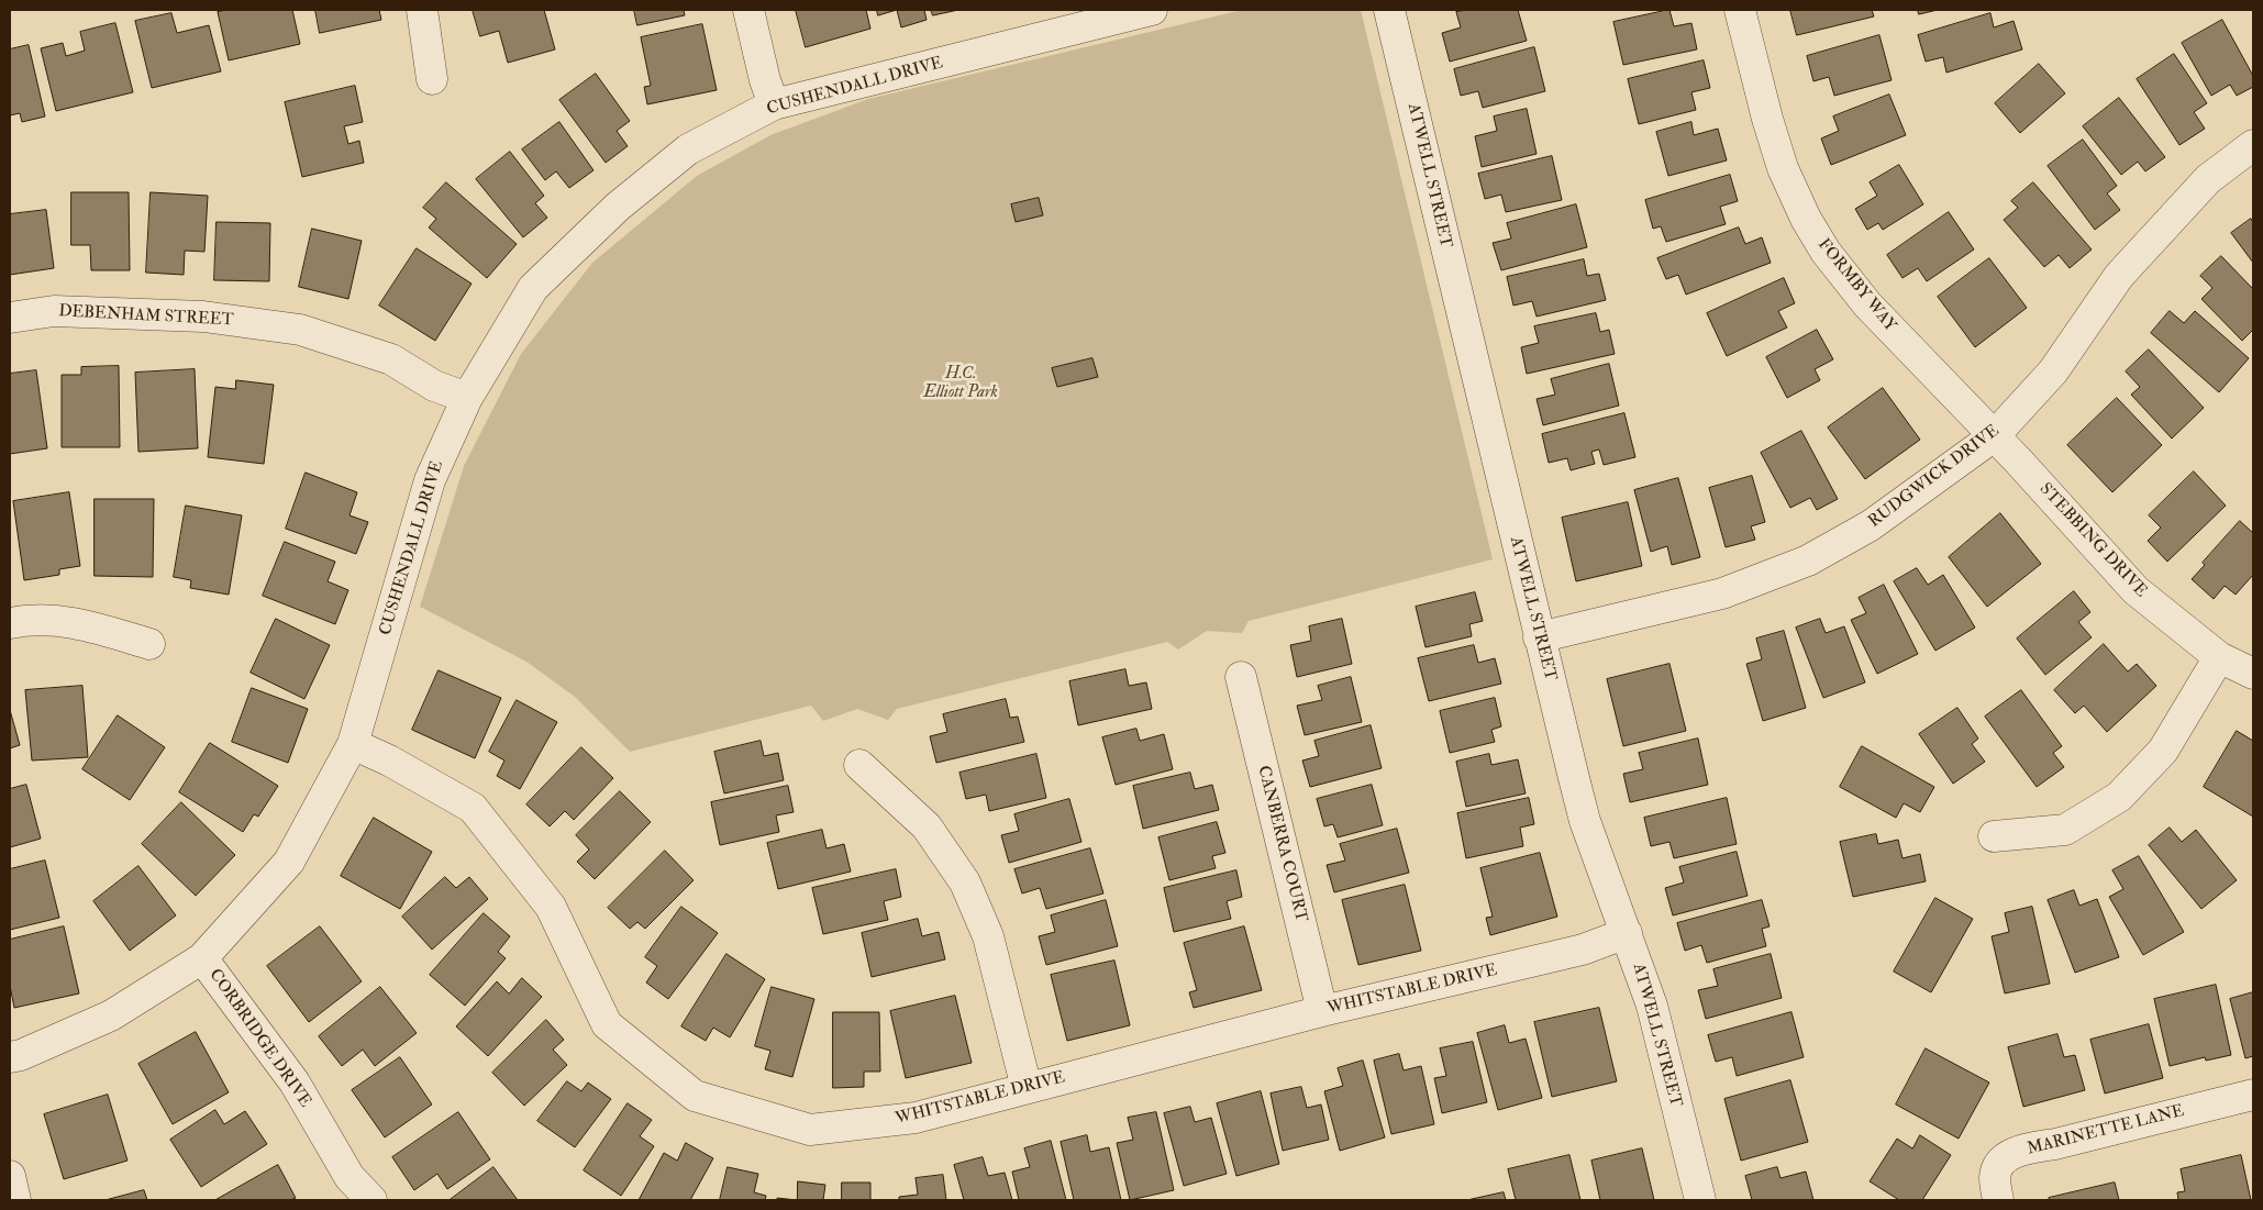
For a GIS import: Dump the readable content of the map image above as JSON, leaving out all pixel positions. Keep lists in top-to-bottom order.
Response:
{
  "streets": {
    "street": [
      "CUSHENDALL DRIVE",
      "ATWELL STREET",
      "FORMBY WAY",
      "DEBENHAM STREET",
      "RUDGWICK DRIVE",
      "STEBBING DRIVE",
      "CANBERRA COURT",
      "WHITSTABLE DRIVE",
      "CORBRIDGE DRIVE",
      "MARINETTE LANE"
    ]
  },
  "crossings": [
    ["CUSHENDALL DRIVE", "DEBENHAM STREET"],
    ["CUSHENDALL DRIVE", "WHITSTABLE DRIVE"],
    ["CUSHENDALL DRIVE", "CORBRIDGE DRIVE"],
    ["ATWELL STREET", "RUDGWICK DRIVE"],
    ["ATWELL STREET", "WHITSTABLE DRIVE"],
    ["FORMBY WAY", "RUDGWICK DRIVE"],
    ["FORMBY WAY", "STEBBING DRIVE"],
    ["RUDGWICK DRIVE", "STEBBING DRIVE"],
    ["CANBERRA COURT", "WHITSTABLE DRIVE"]
  ],
  "parks": ["H.C. Elliott Park"]
}
